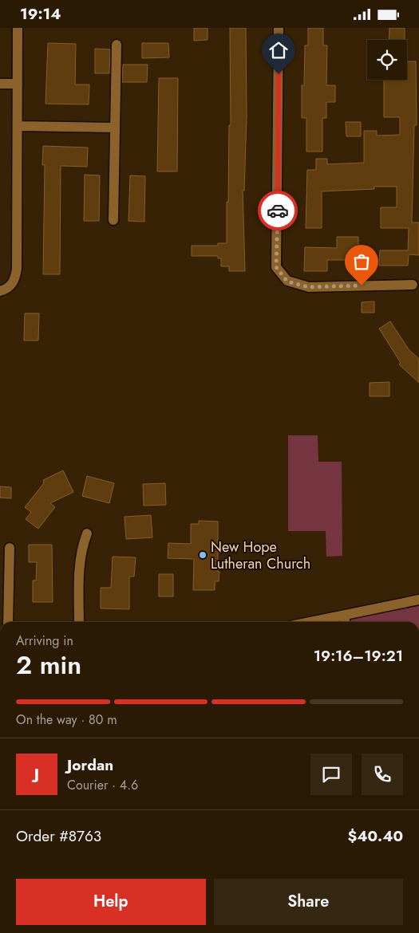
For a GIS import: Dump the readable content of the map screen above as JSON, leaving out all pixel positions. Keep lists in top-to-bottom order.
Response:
{
  "places": ["New Hope Lutheran Church"],
  "page": {
    "status": "19:14",
    "heading": ["2 min", "Arriving in", "19:16–19:21"],
    "panel": [
      "Jordan",
      "Courier · 4.6",
      "Order #8763",
      "$40.40"
    ],
    "bar": "On the way · 80 m",
    "round": "J",
    "buttons": ["Help", "Share"]
  }
}
